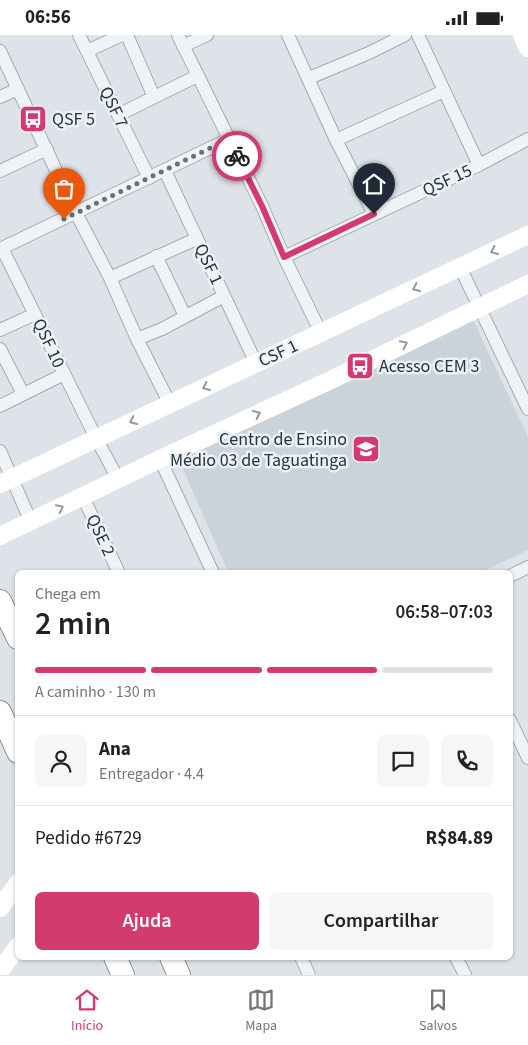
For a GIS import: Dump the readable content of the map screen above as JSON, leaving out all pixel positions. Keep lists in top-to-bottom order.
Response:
{
  "streets": {
    "street": [
      "QSF 7",
      "QSF 15",
      "QSF 1",
      "QSF 10",
      "CSF 1",
      "QSE 2"
    ]
  },
  "places": {
    "bus stop": ["QSF 5", "Acesso CEM 3"],
    "school or university": ["Centro de Ensino Médio 03 de Taguatinga"]
  },
  "page": {
    "status": "06:56",
    "heading": ["2 min", "Chega em", "06:58–07:03"],
    "panel": [
      "Ana",
      "Entregador · 4.4",
      "Pedido #6729",
      "R$84.89"
    ],
    "bar": "A caminho · 130 m",
    "buttons": ["Ajuda", "Compartilhar"],
    "tabs": ["Início", "Mapa", "Salvos"]
  }
}
